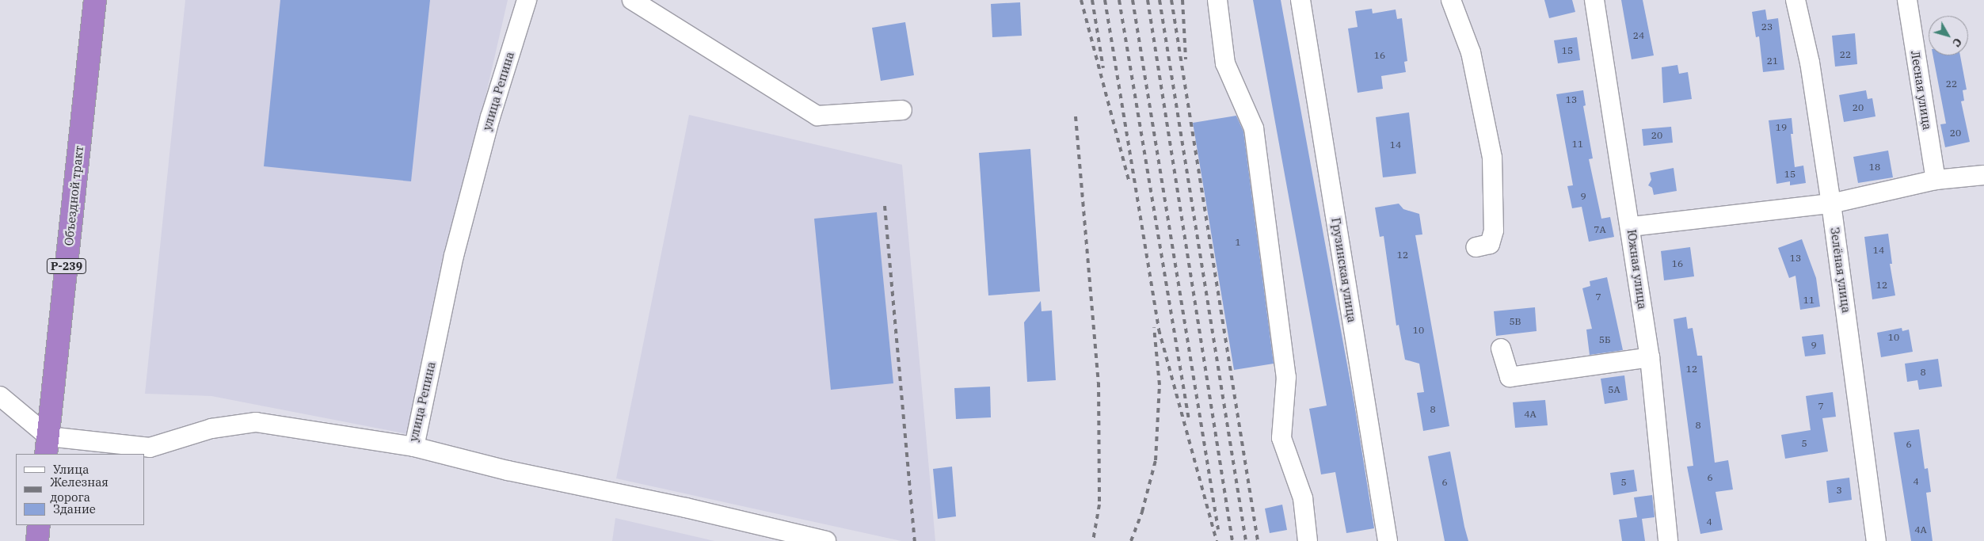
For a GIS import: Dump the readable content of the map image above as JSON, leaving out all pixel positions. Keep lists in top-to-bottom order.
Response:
{
  "streets": {
    "highway": ["Объездной тракт", "Р-239"],
    "street": [
      "Лесная улица",
      "улица Репина",
      "Южная улица",
      "Грузинская улица",
      "Зелёная улица"
    ]
  },
  "crossings": [
    ["улица Репина", "Объездной тракт"]
  ],
  "house_numbers": [
    "23",
    "24",
    "15",
    "22",
    "16",
    "21",
    "22",
    "13",
    "20",
    "19",
    "20",
    "20",
    "11",
    "14",
    "18",
    "15",
    "9",
    "7А",
    "1",
    "14",
    "12",
    "13",
    "16",
    "12",
    "7",
    "11",
    "5В",
    "10",
    "10",
    "5Б",
    "9",
    "12",
    "8",
    "5А",
    "7",
    "8",
    "4А",
    "8",
    "5",
    "6",
    "6",
    "4",
    "6",
    "5",
    "3",
    "4",
    "4А"
  ],
  "legend": ["Улица", "Железная дорога", "Здание"],
  "north": "bottom right"
}
